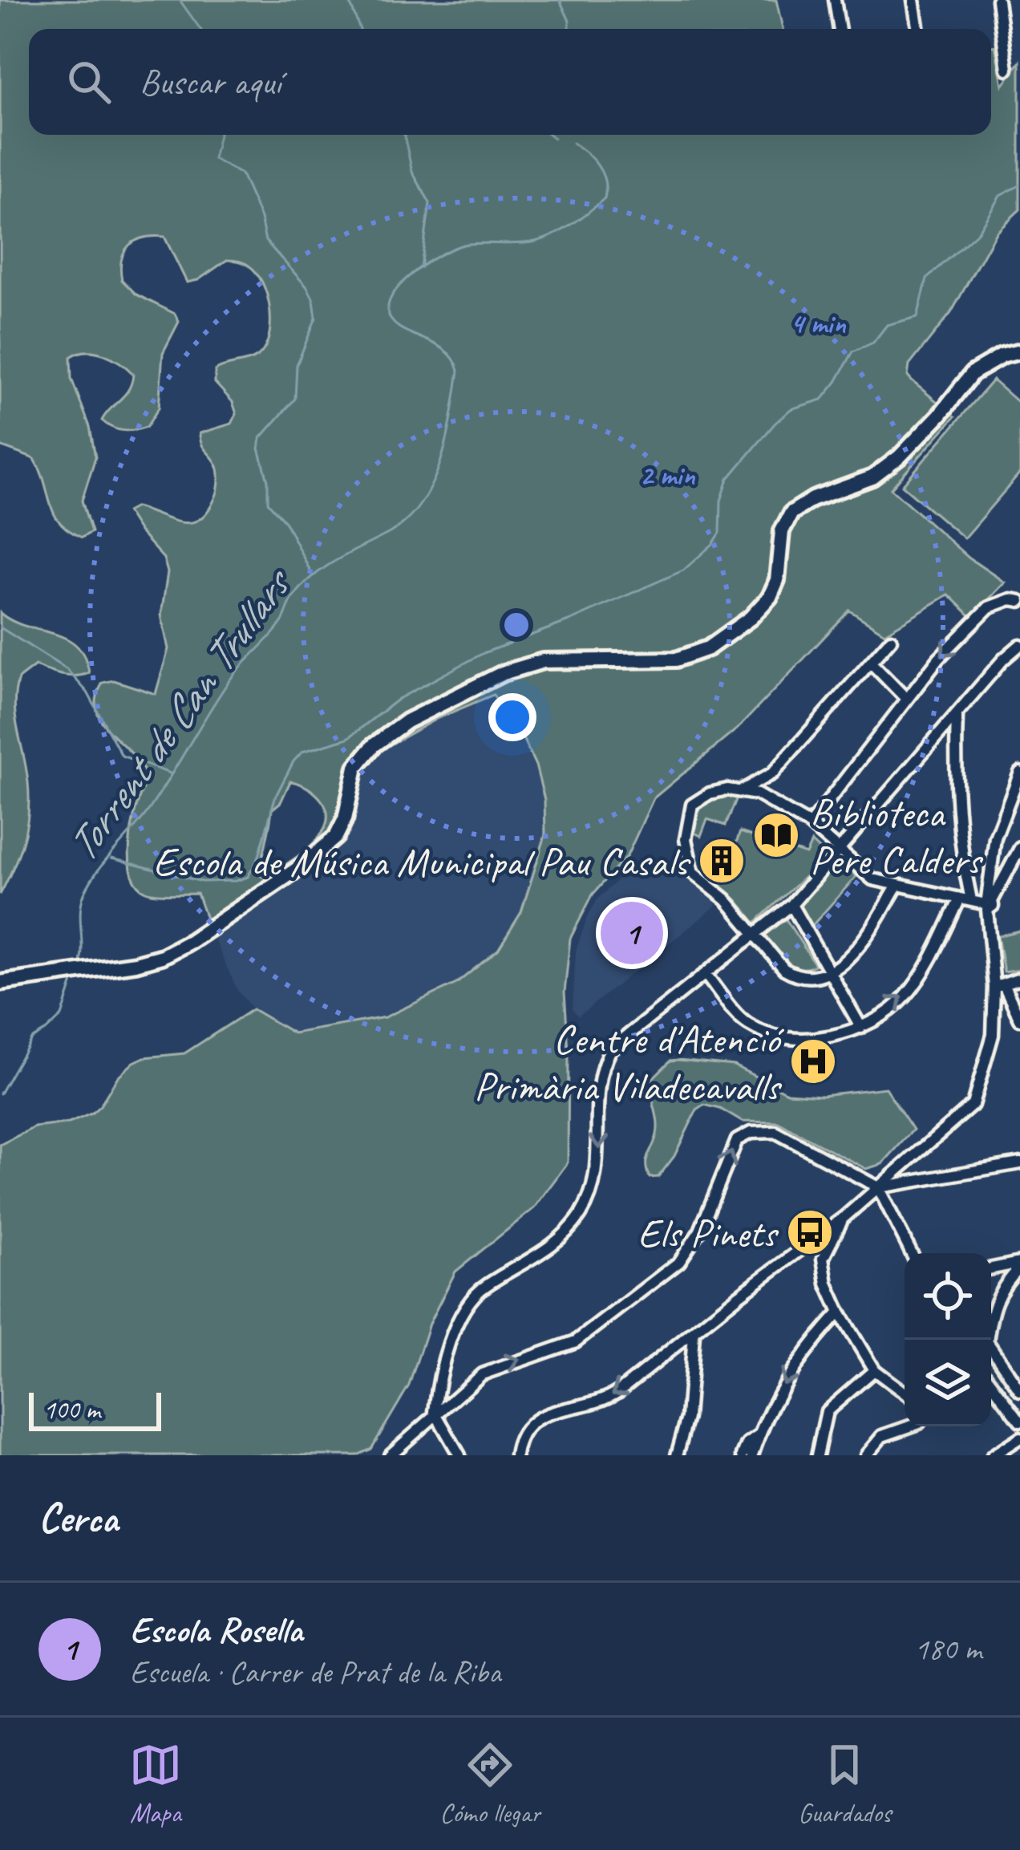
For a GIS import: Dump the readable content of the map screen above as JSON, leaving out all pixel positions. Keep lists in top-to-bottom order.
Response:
{
  "water": ["Torrent de Can Trullars"],
  "places": {
    "library": ["Biblioteca Pere Calders"],
    "building": ["Escola de Música Municipal Pau Casals"],
    "hospital": ["Centre d'Atenció Primària Viladecavalls"],
    "bus stop": ["Els Pinets"]
  },
  "scale_bar": "100 m",
  "page": {
    "search": "Buscar aquí",
    "pins": "1",
    "scale": "100 m",
    "heading": "Cerca",
    "list": [
      {
        "mark": "1",
        "name": "Escola Rosella",
        "note": "Escuela · Carrer de Prat de la Riba",
        "value": "180 m"
      }
    ],
    "nav": ["Mapa", "Cómo llegar", "Guardados"]
  },
  "rings": ["4 min", "2 min"]
}
